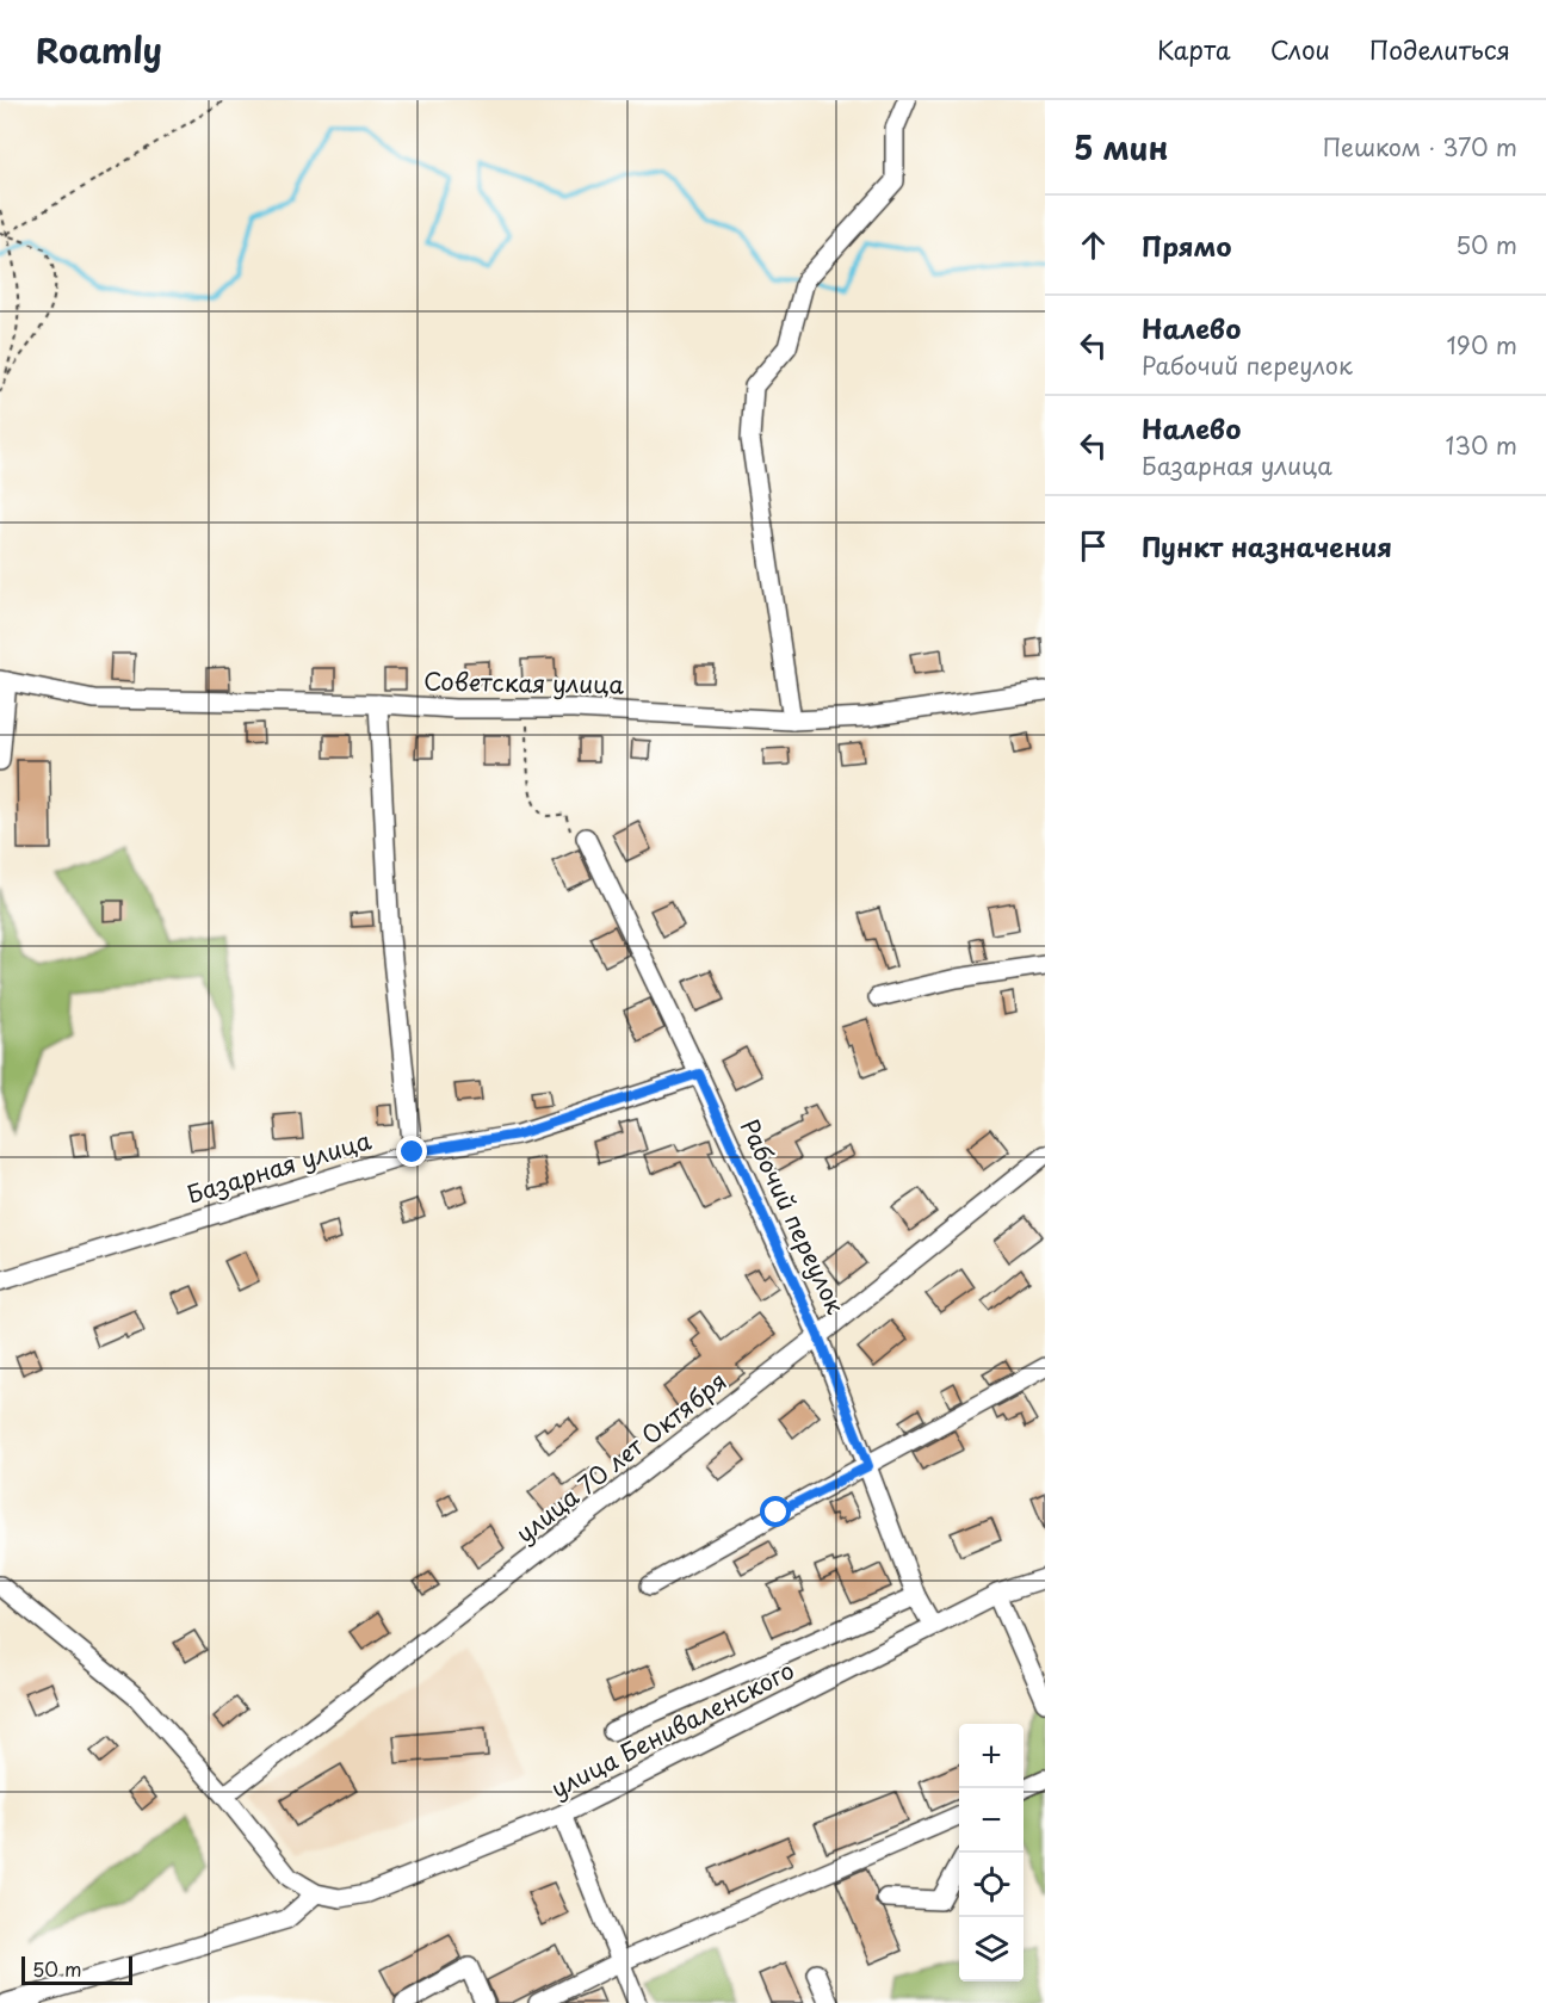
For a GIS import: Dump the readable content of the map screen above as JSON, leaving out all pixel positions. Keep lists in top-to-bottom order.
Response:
{
  "streets": {
    "street": [
      "Советская улица",
      "Базарная улица",
      "Рабочий переулок",
      "улица 70 лет Октября",
      "улица Бениваленского"
    ]
  },
  "crossings": [
    ["Базарная улица", "Рабочий переулок"],
    ["Рабочий переулок", "улица 70 лет Октября"],
    ["Рабочий переулок", "улица Бениваленского"]
  ],
  "scale_bar": "50 m",
  "page": {
    "header": "Roamly",
    "nav": ["Карта", "Слои", "Поделиться"],
    "heading": ["5 мин", "Пешком · 370 m"],
    "list": [
      ["Прямо", "50 m"],
      ["Налево", "Рабочий переулок", "190 m"],
      ["Налево", "Базарная улица", "130 m"],
      "Пункт назначения"
    ],
    "map_buttons": ["+", "−"],
    "scale": "50 m"
  }
}
